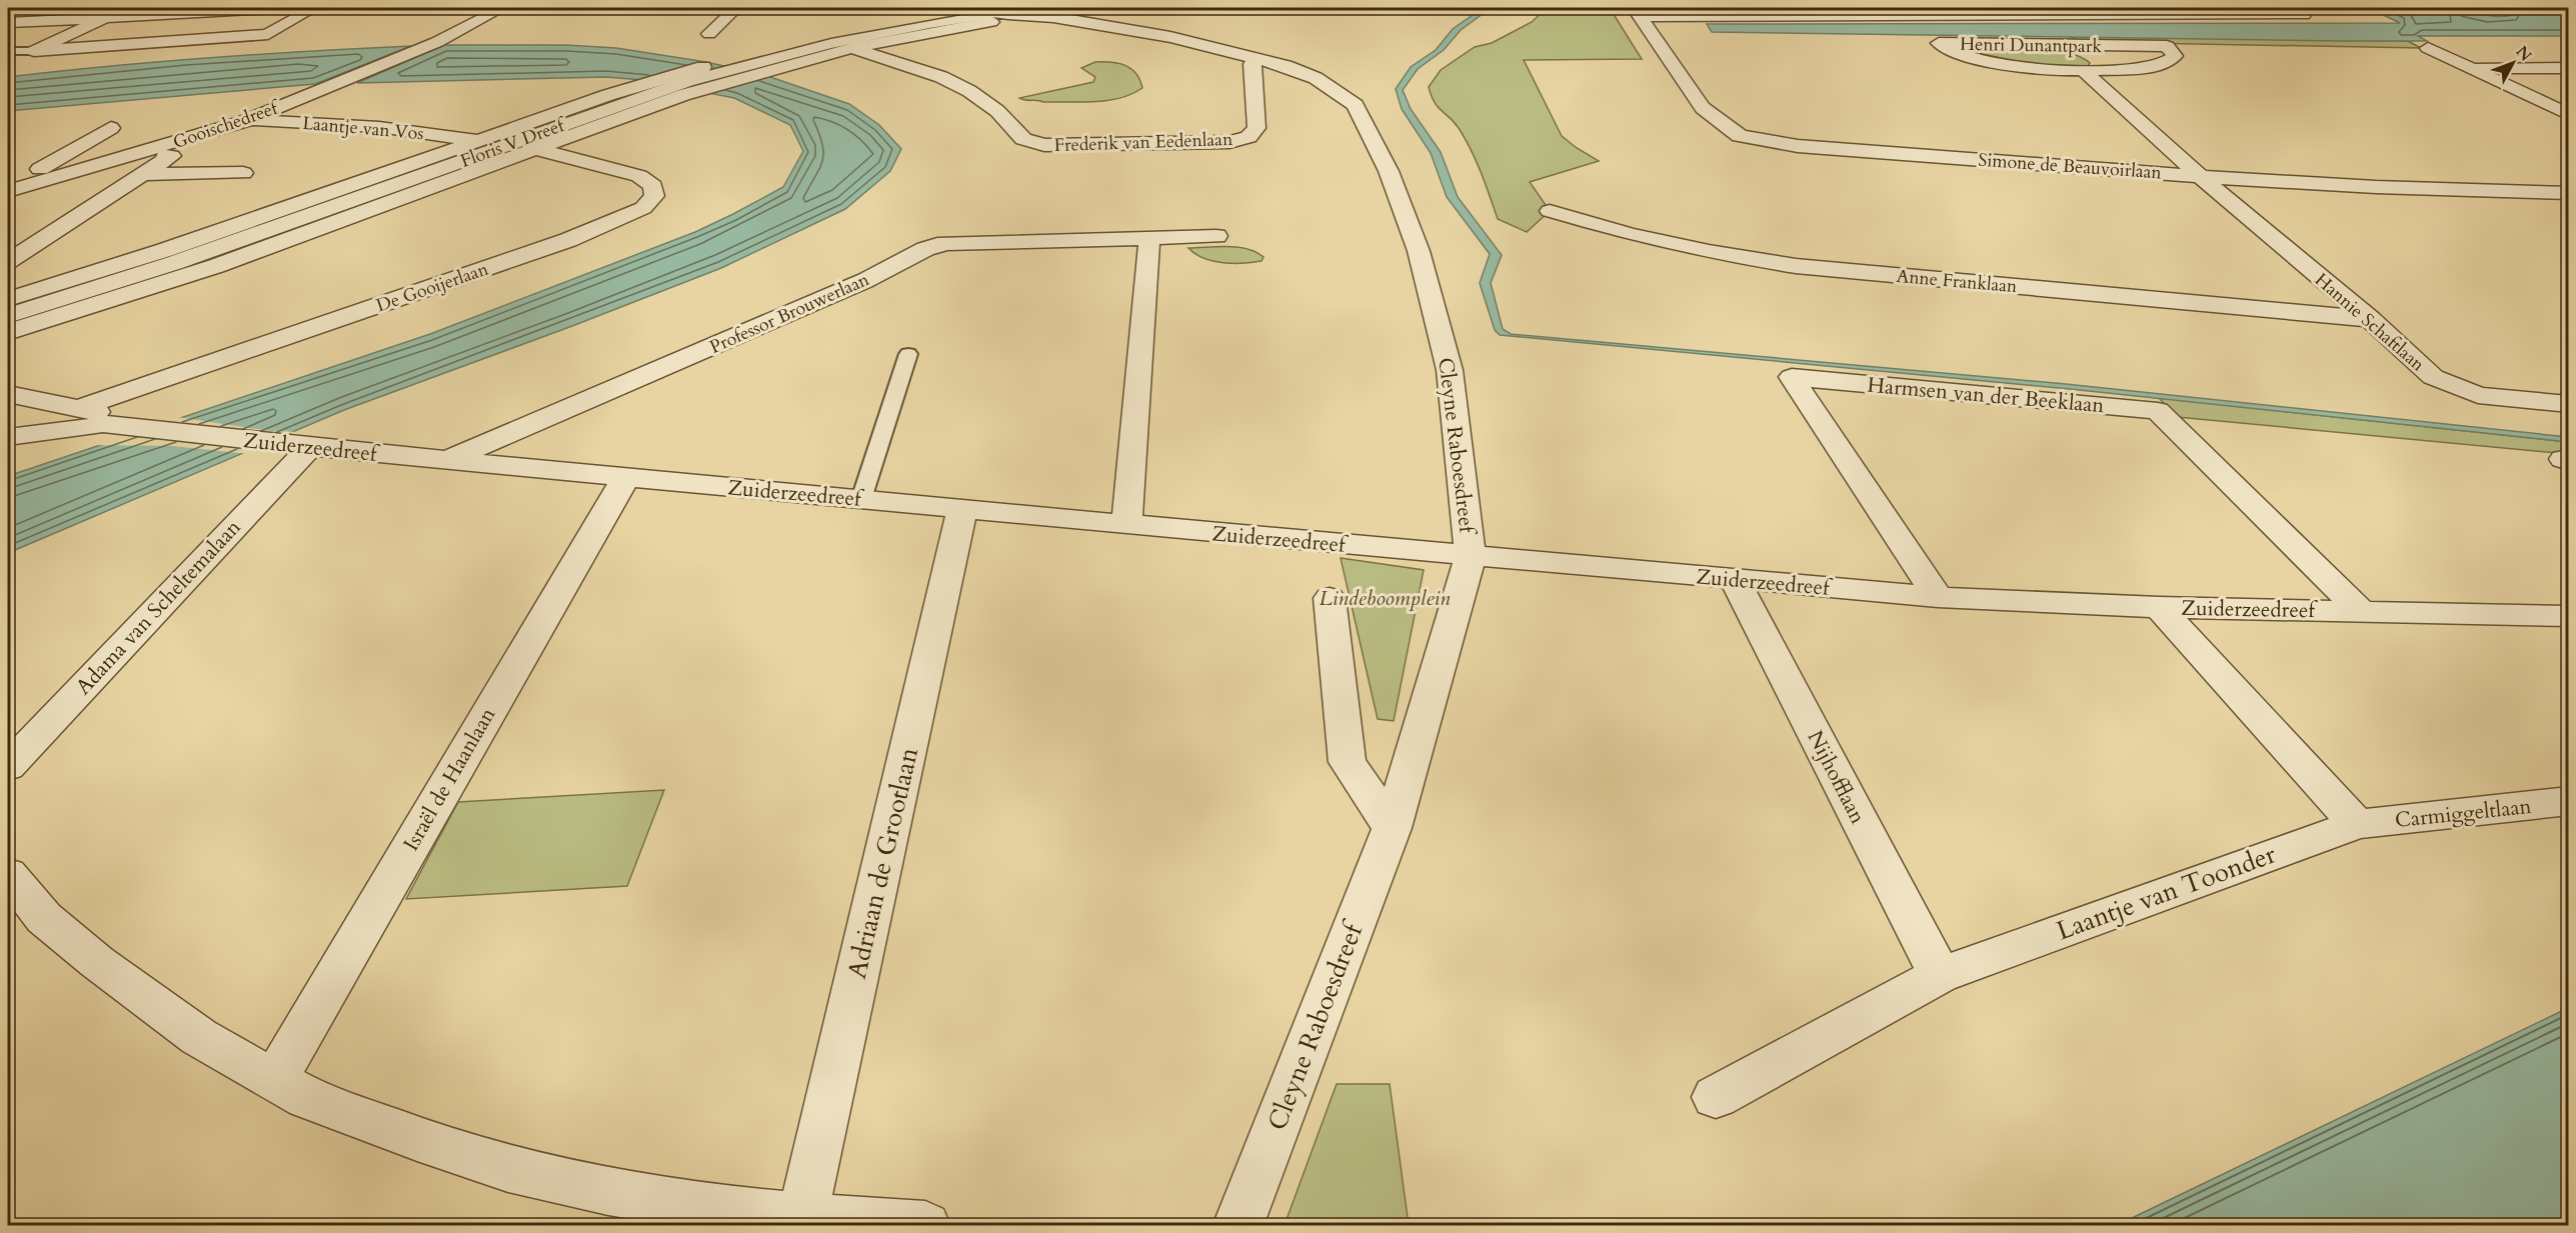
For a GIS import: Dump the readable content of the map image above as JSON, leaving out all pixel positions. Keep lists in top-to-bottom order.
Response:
{
  "streets": {
    "street": [
      "Henri Dunantpark",
      "Gooischedreef",
      "Laantje van Vos",
      "Frederik van Eedenlaan",
      "Floris V Dreef",
      "Simone de Beauvoirlaan",
      "Anne Franklaan",
      "De Gooijerlaan",
      "Professor Brouwerlaan",
      "Hannie Schaftlaan",
      "Harmsen van der Beeklaan",
      "Cleyne Raboesdreef",
      "Zuiderzeedreef",
      "Adama van Scheltemalaan",
      "Nijhofflaan",
      "Israël de Haanlaan",
      "Carmiggeltlaan",
      "Adriaan de Grootlaan",
      "Laantje van Toonder"
    ]
  },
  "crossings": [
    ["Henri Dunantpark", "Simone de Beauvoirlaan"],
    ["Henri Dunantpark", "Hannie Schaftlaan"],
    ["Gooischedreef", "Laantje van Vos"],
    ["Laantje van Vos", "Floris V Dreef"],
    ["Frederik van Eedenlaan", "Floris V Dreef"],
    ["Frederik van Eedenlaan", "Cleyne Raboesdreef"],
    ["Floris V Dreef", "De Gooijerlaan"],
    ["Floris V Dreef", "Cleyne Raboesdreef"],
    ["Simone de Beauvoirlaan", "Hannie Schaftlaan"],
    ["Anne Franklaan", "Hannie Schaftlaan"],
    ["Professor Brouwerlaan", "Zuiderzeedreef"],
    ["Harmsen van der Beeklaan", "Zuiderzeedreef"],
    ["Cleyne Raboesdreef", "Zuiderzeedreef"],
    ["Zuiderzeedreef", "Adama van Scheltemalaan"],
    ["Zuiderzeedreef", "Nijhofflaan"],
    ["Zuiderzeedreef", "Israël de Haanlaan"],
    ["Zuiderzeedreef", "Adriaan de Grootlaan"],
    ["Nijhofflaan", "Laantje van Toonder"],
    ["Carmiggeltlaan", "Laantje van Toonder"]
  ],
  "parks": ["Lindeboomplein"],
  "north": "top right"
}
